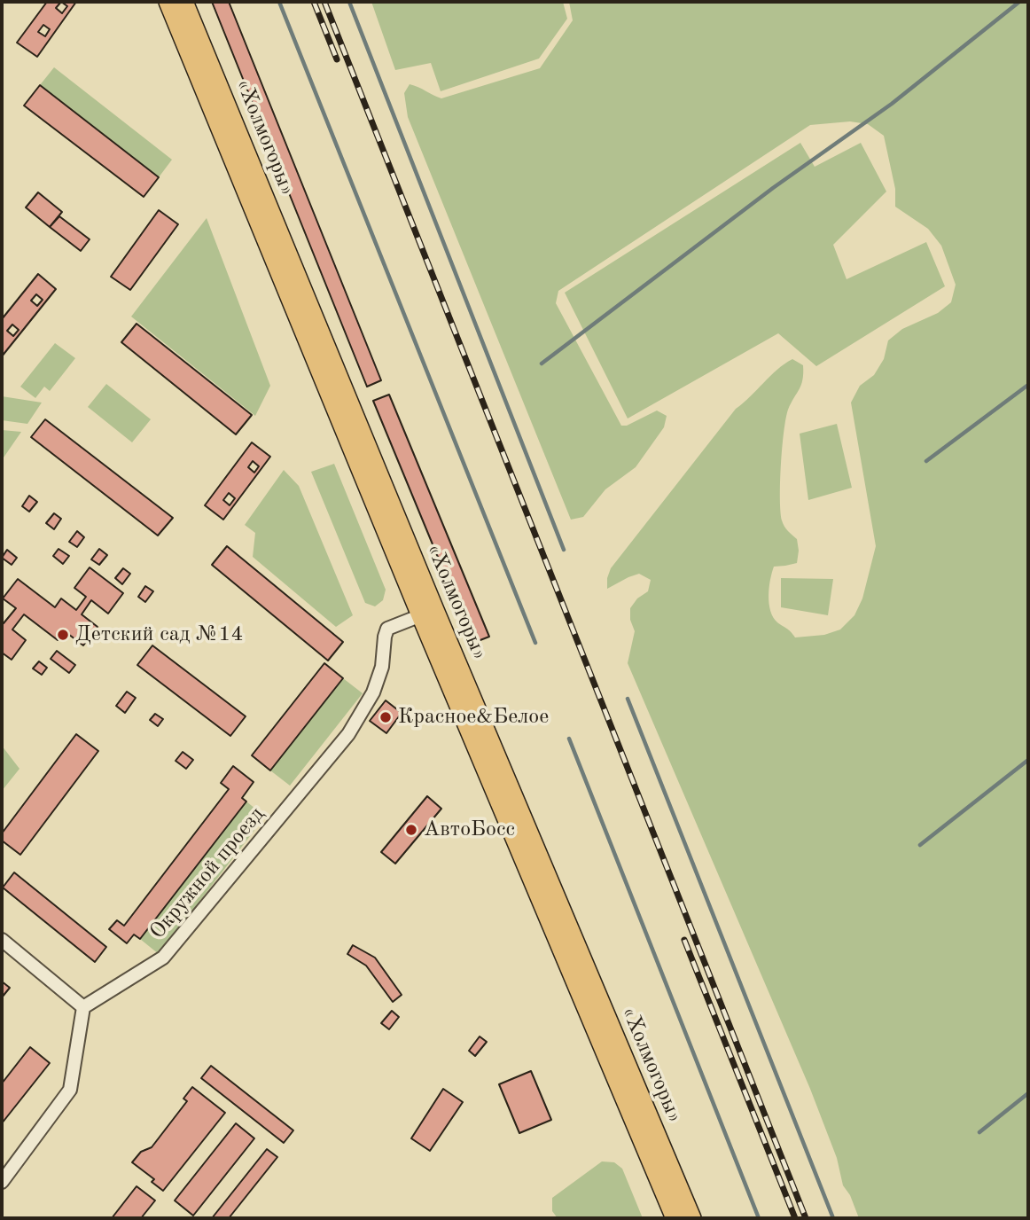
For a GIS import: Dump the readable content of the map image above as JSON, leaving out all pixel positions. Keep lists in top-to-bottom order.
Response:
{
  "streets": {
    "highway": ["«Холмогоры»"],
    "street": ["Окружной проезд"]
  },
  "crossings": [
    ["«Холмогоры»", "Окружной проезд"]
  ],
  "places": ["Детский сад №14", "Красное&Белое", "АвтоБосс"]
}
